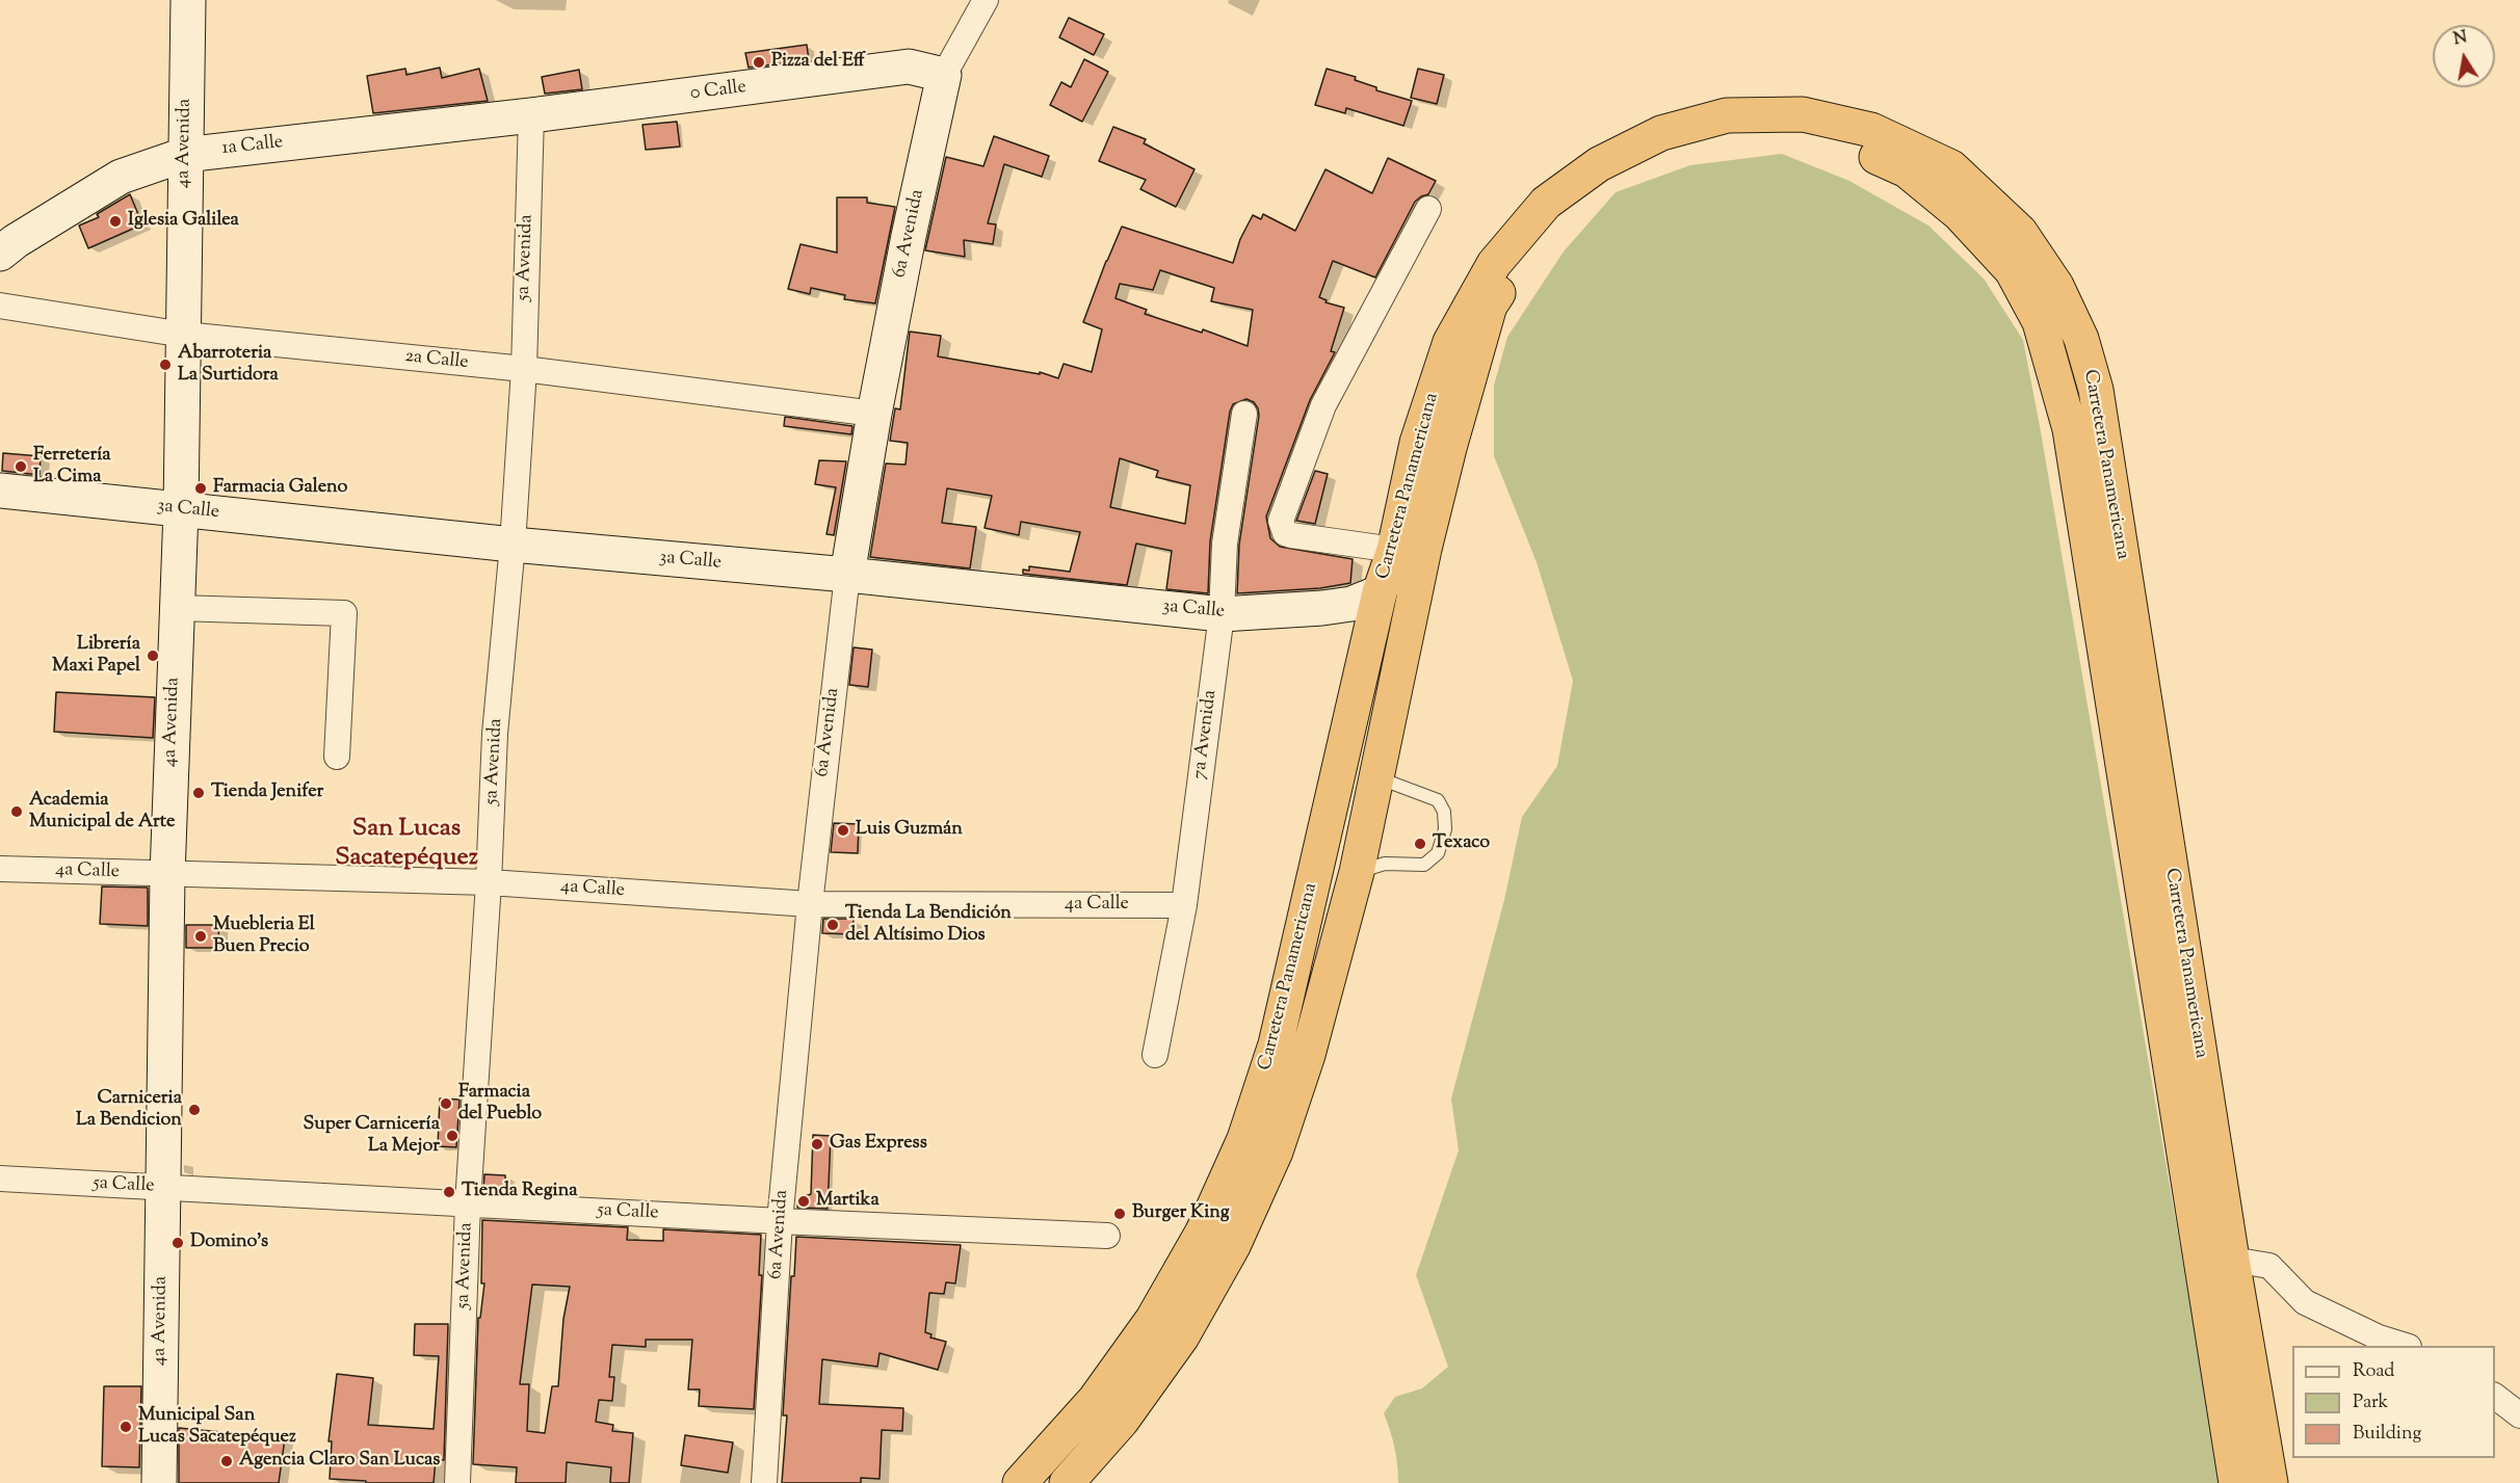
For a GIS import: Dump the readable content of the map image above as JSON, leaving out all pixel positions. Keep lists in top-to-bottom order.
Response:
{
  "streets": {
    "highway": ["Carretera Panamericana"],
    "street": [
      "0 Calle",
      "4a Avenida",
      "1a Calle",
      "6a Avenida",
      "5a Avenida",
      "2a Calle",
      "3a Calle",
      "7a Avenida",
      "4a Calle",
      "5a Calle"
    ]
  },
  "crossings": [
    ["0 Calle", "1a Calle"],
    ["0 Calle", "6a Avenida"],
    ["0 Calle", "5a Avenida"],
    ["4a Avenida", "1a Calle"],
    ["4a Avenida", "2a Calle"],
    ["4a Avenida", "3a Calle"],
    ["4a Avenida", "4a Calle"],
    ["4a Avenida", "5a Calle"],
    ["1a Calle", "5a Avenida"],
    ["6a Avenida", "2a Calle"],
    ["6a Avenida", "3a Calle"],
    ["6a Avenida", "4a Calle"],
    ["6a Avenida", "5a Calle"],
    ["5a Avenida", "2a Calle"],
    ["5a Avenida", "3a Calle"],
    ["5a Avenida", "4a Calle"],
    ["5a Avenida", "5a Calle"],
    ["Carretera Panamericana", "3a Calle"],
    ["3a Calle", "7a Avenida"],
    ["7a Avenida", "4a Calle"]
  ],
  "districts": ["San Lucas Sacatepéquez"],
  "places": [
    "Pizza del Eff",
    "Iglesia Galilea",
    "Abarroteria La Surtidora",
    "Ferretería La Cima",
    "Farmacia Galeno",
    "Librería Maxi Papel",
    "Tienda Jenifer",
    "Academia Municipal de Arte",
    "Luis Guzmán",
    "Texaco",
    "Tienda La Bendición del Altísimo Dios",
    "Muebleria El Buen Precio",
    "Farmacia del Pueblo",
    "Carniceria La Bendicion",
    "Super Carnicería La Mejor",
    "Gas Express",
    "Tienda Regina",
    "Martika",
    "Burger King",
    "Domino's",
    "Municipal San Lucas Sacatepéquez",
    "Agencia Claro San Lucas"
  ],
  "legend": ["Road", "Park", "Building"],
  "north": "top"
}
